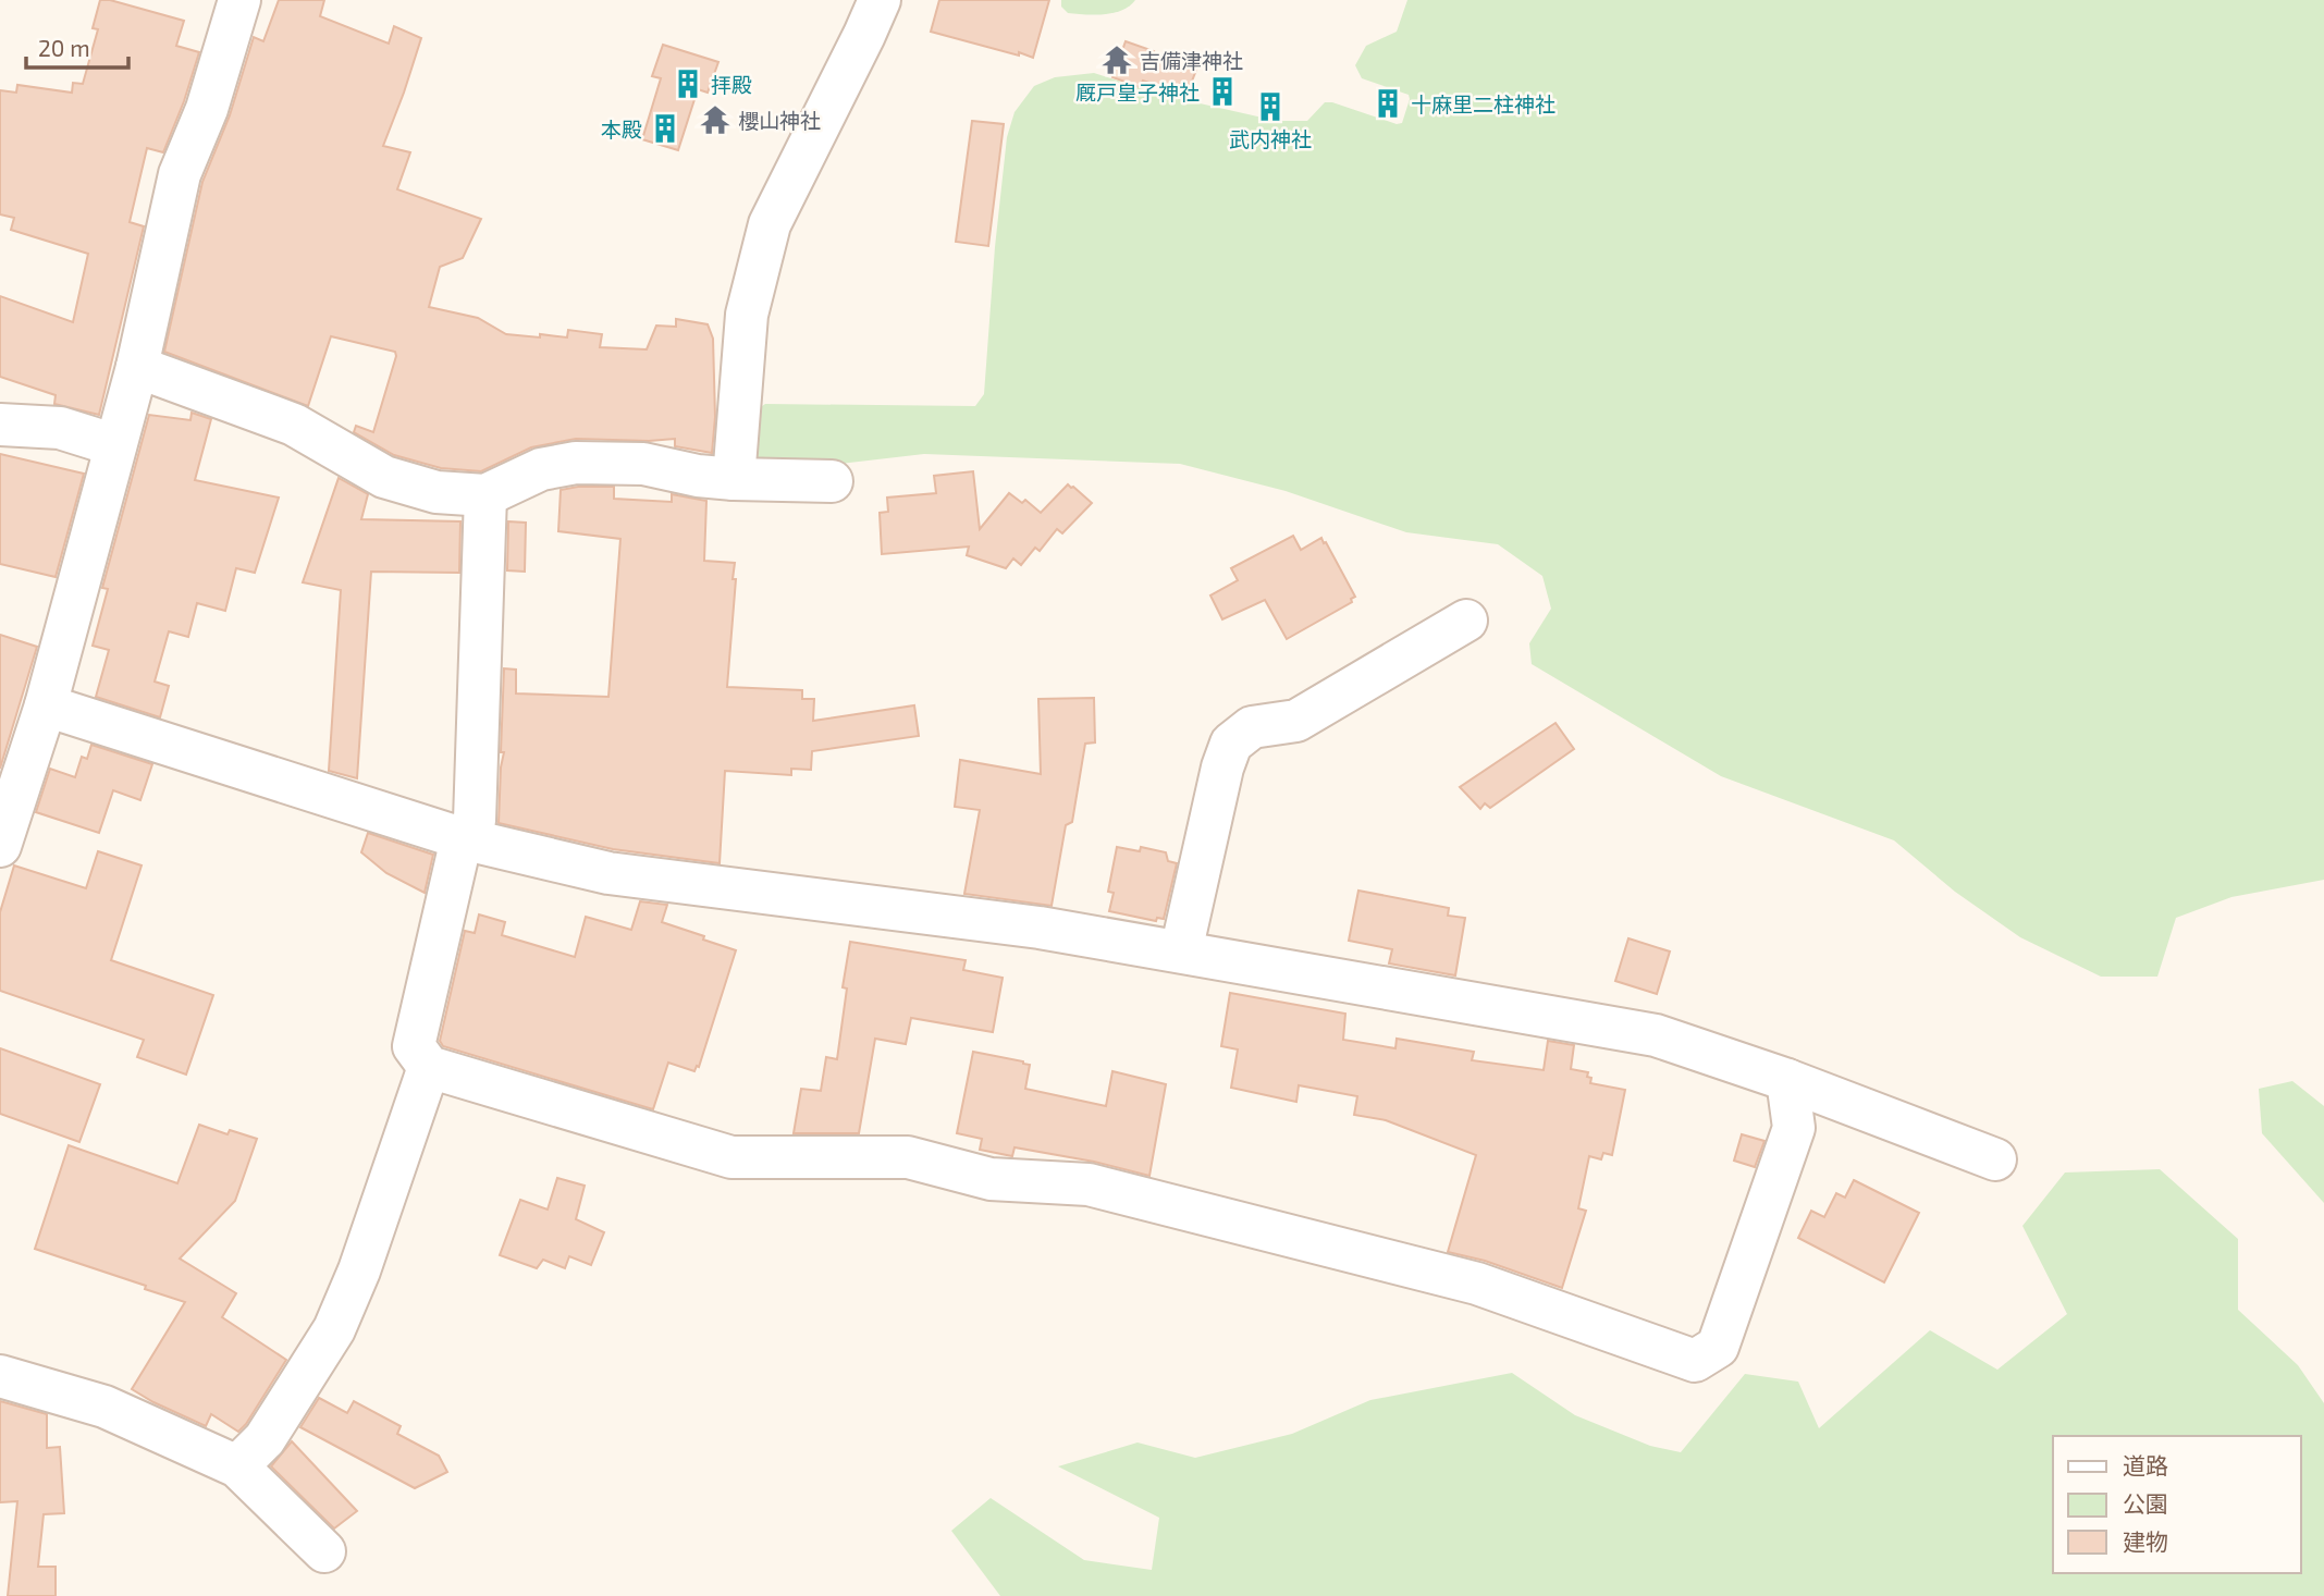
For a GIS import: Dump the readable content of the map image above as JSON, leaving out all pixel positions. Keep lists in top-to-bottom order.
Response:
{
  "places": {
    "temple": ["吉備津神社", "櫻山神社"],
    "building": [
      "拝殿",
      "厩戸皇子神社",
      "十麻里二柱神社",
      "武内神社",
      "本殿"
    ]
  },
  "legend": ["道路", "公園", "建物"],
  "scale_bar": "20 m"
}
